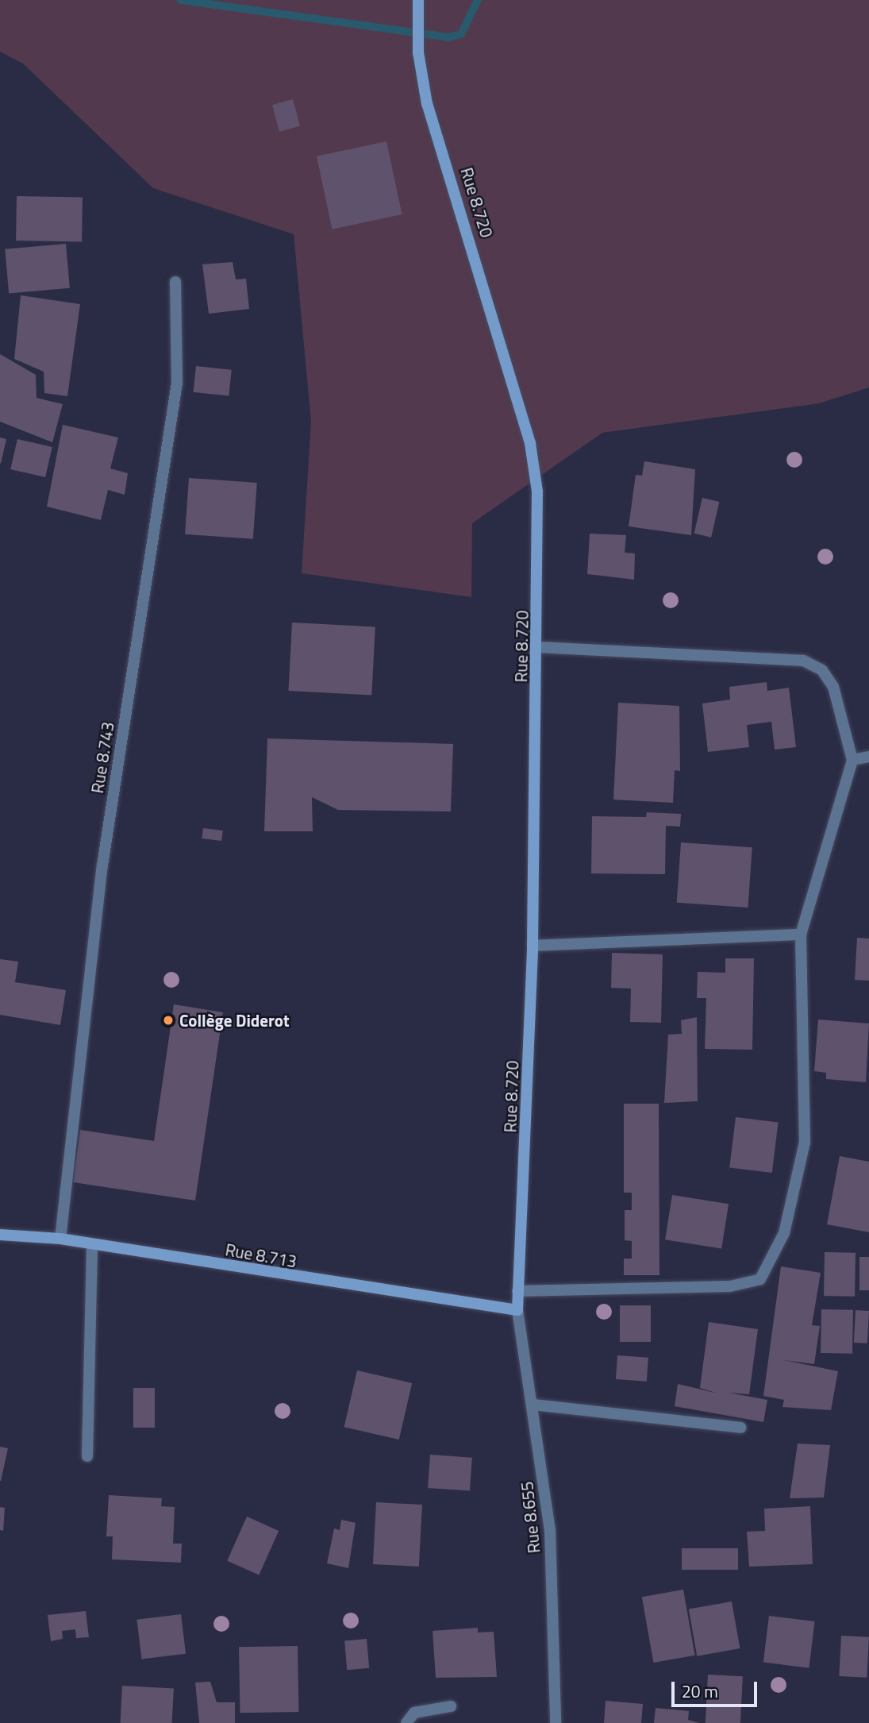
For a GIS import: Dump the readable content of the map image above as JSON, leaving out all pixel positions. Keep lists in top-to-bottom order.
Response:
{
  "streets": {
    "main road": ["Rue 8.720", "Rue 8.713"],
    "street": ["Rue 8.743", "Rue 8.655"]
  },
  "crossings": [
    ["Rue 8.720", "Rue 8.713"],
    ["Rue 8.720", "Rue 8.655"],
    ["Rue 8.743", "Rue 8.713"],
    ["Rue 8.713", "Rue 8.655"]
  ],
  "places": ["Collège Diderot"],
  "scale_bar": "20 m"
}
